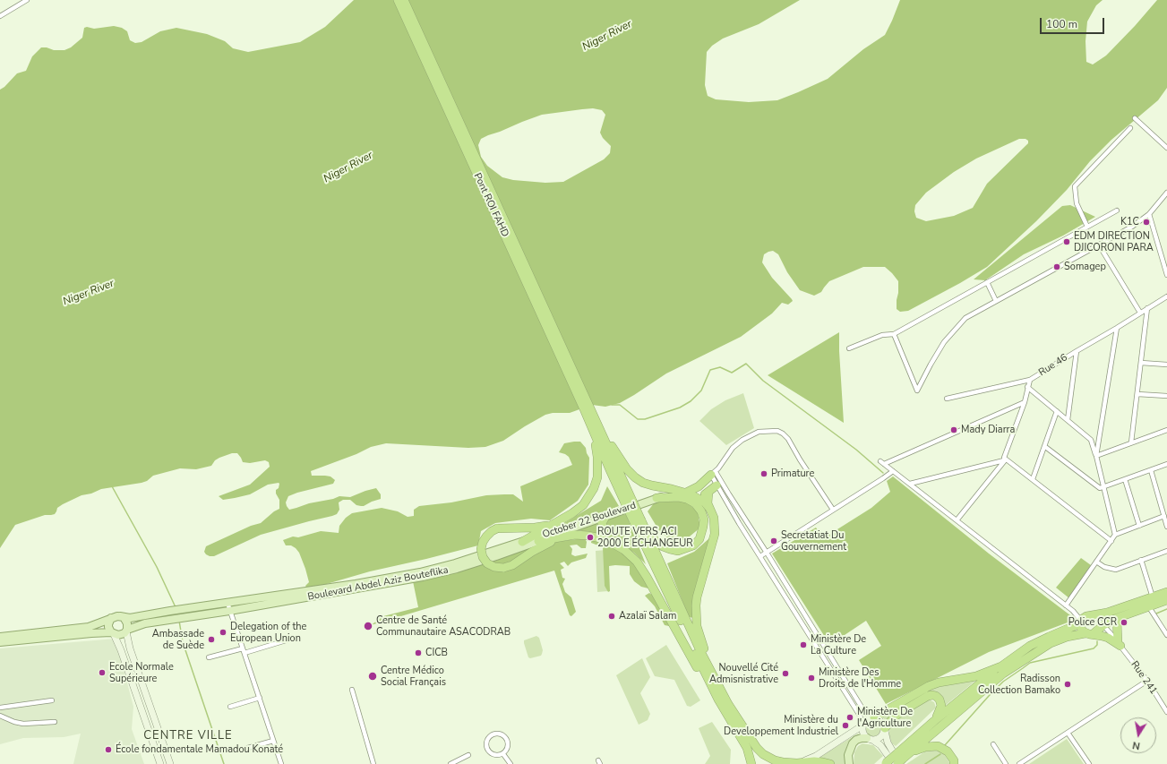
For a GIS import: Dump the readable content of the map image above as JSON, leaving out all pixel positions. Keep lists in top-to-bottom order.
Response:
{
  "streets": {
    "highway": ["Pont ROI FAHD"],
    "main road": ["October 22 Boulevard", "Boulevard Abdel Aziz Bouteflika"],
    "street": ["Rue 46", "Rue 241"]
  },
  "crossings": [
    ["October 22 Boulevard", "Boulevard Abdel Aziz Bouteflika"]
  ],
  "districts": ["CENTRE VILLE"],
  "water": ["Niger River"],
  "places": [
    "K1C",
    "EDM DIRECTION DJICORONI PARA",
    "Somagep",
    "Mady Diarra",
    "Primature",
    "ROUTE VERS ACI 2000 E ÉCHANGEUR",
    "Secretatiat Du Gouvernement",
    "Azalaï Salam",
    "Police CCR",
    "Centre de Santé Communautaire ASACODRAB",
    "Delegation of the European Union",
    "Ambassade de Suède",
    "Ministère De La Culture",
    "CICB",
    "Ecole Normale Supérieure",
    "Nouvellé Cité Admisnistrative",
    "Centre Médico Social Français",
    "Ministère Des Droits de l'Homme",
    "Radisson Collection Bamako",
    "Ministère De l'Agriculture",
    "Ministère du Developpement Industriel",
    "École fondamentale Mamadou Konaté"
  ],
  "scale_bar": "100 m",
  "north": "bottom"
}
